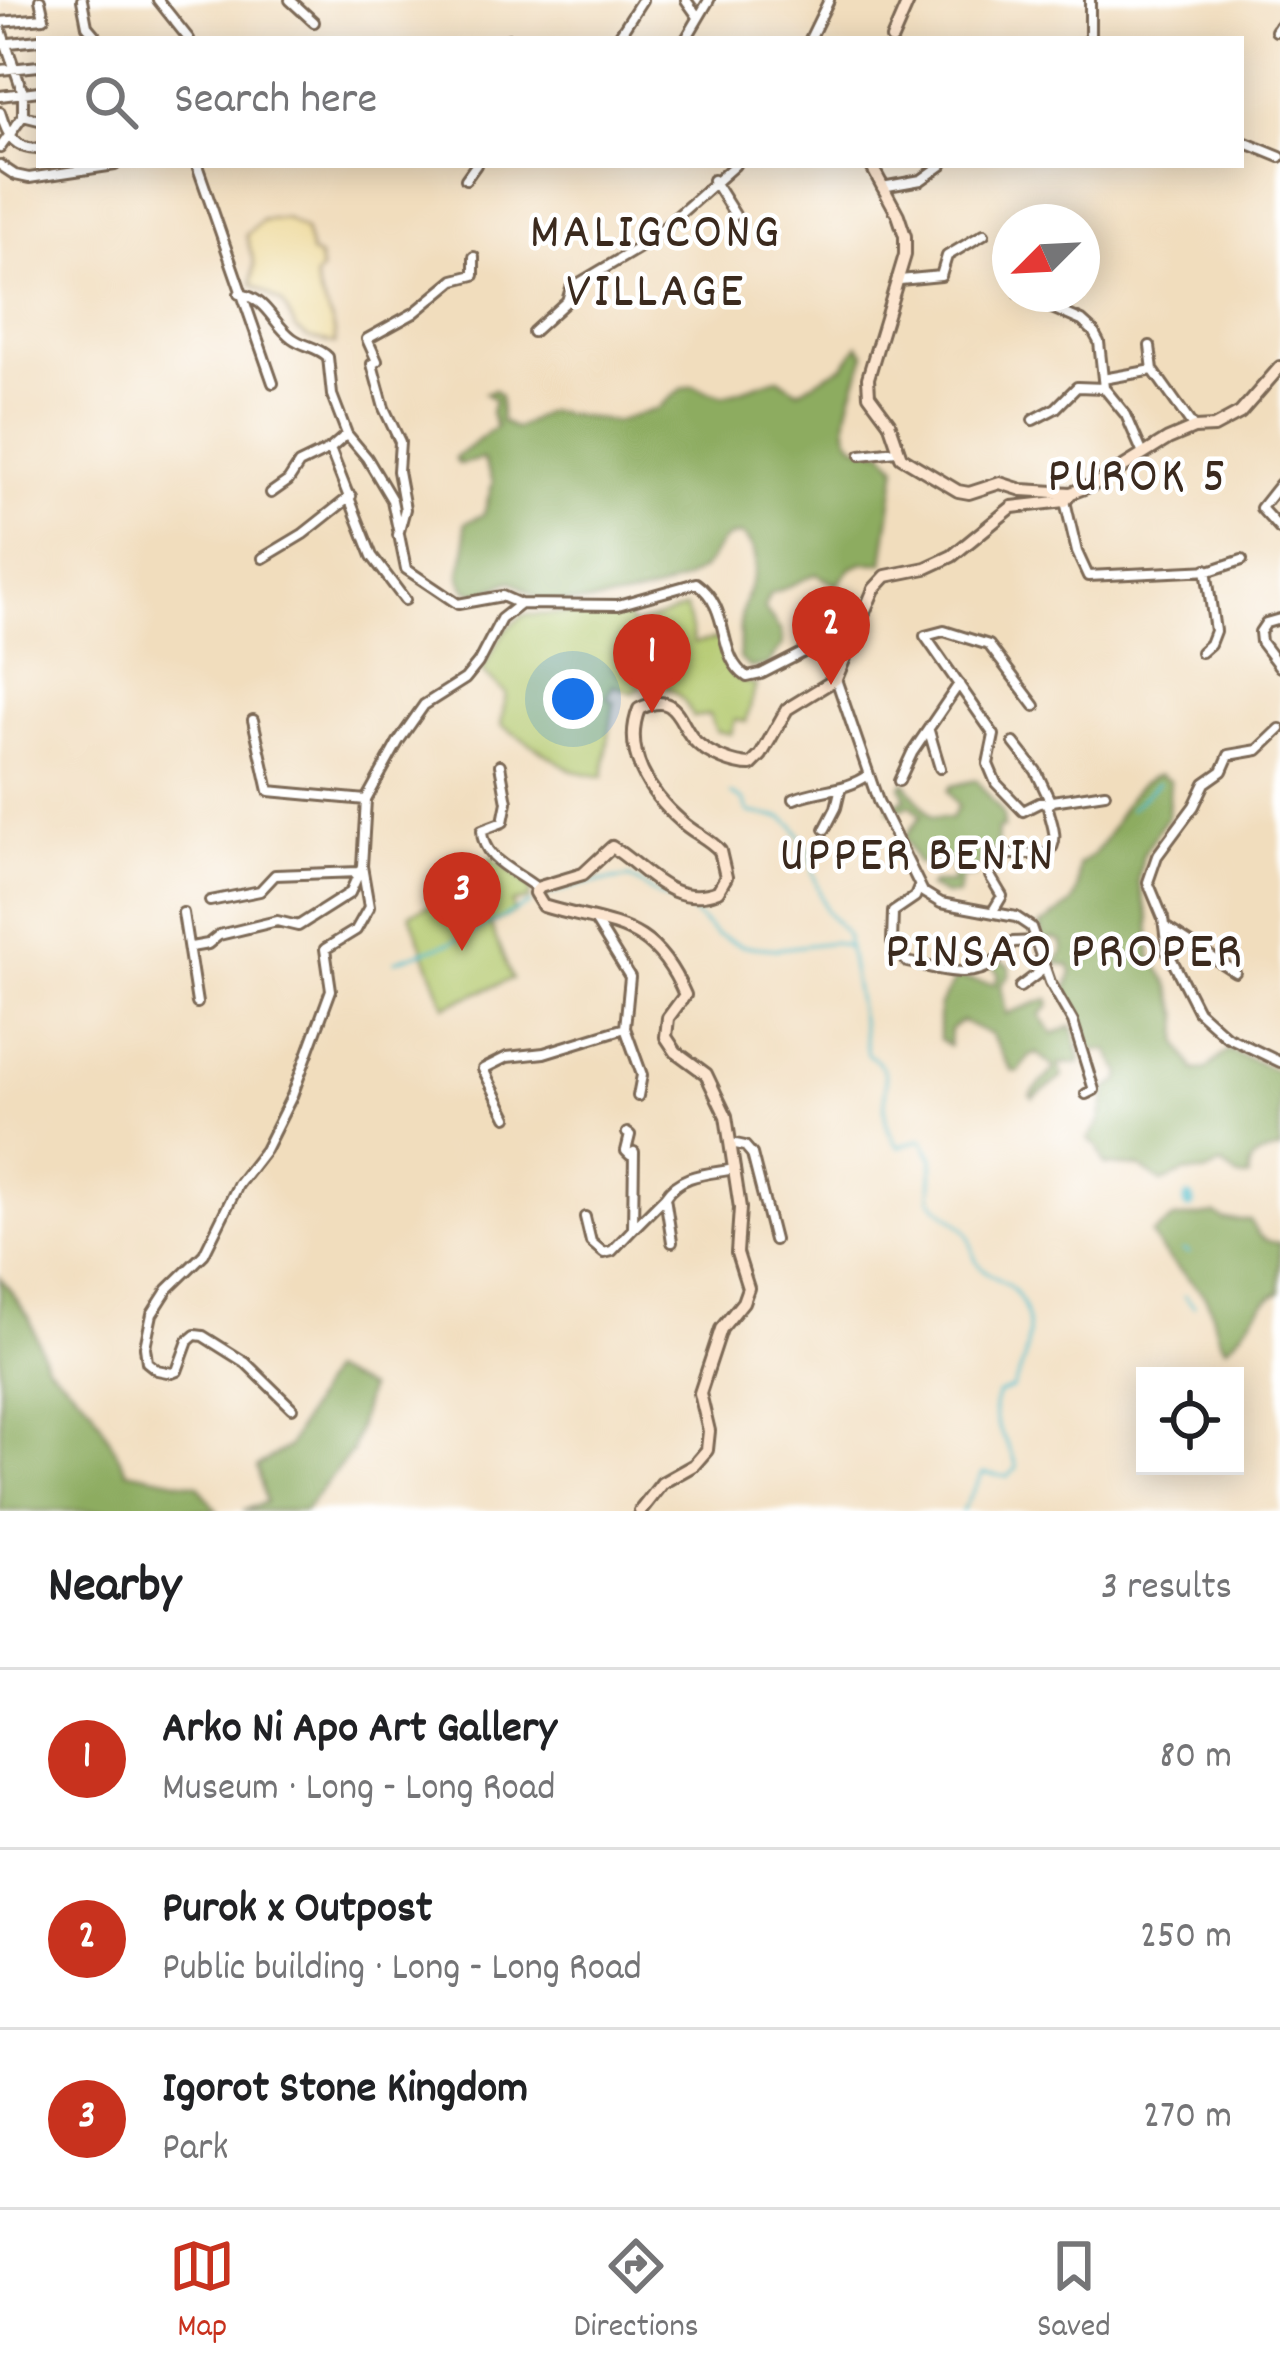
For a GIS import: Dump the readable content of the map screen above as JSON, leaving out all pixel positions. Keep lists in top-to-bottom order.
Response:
{
  "districts": [
    "MALIGCONG VILLAGE",
    "PUROK 5",
    "UPPER BENIN",
    "PINSAO PROPER"
  ],
  "north": "bottom left",
  "page": {
    "search": "Search here",
    "pins": ["2", "1", "3"],
    "heading": ["Nearby", "3 results"],
    "list": [
      {
        "mark": "1",
        "name": "Arko Ni Apo Art Gallery",
        "note": "Museum · Long - Long Road",
        "value": "80 m"
      },
      {
        "mark": "2",
        "name": "Purok x Outpost",
        "note": "Public building · Long - Long Road",
        "value": "250 m"
      },
      {
        "mark": "3",
        "name": "Igorot Stone Kingdom",
        "note": "Park",
        "value": "270 m"
      }
    ],
    "nav": ["Map", "Directions", "Saved"]
  }
}
